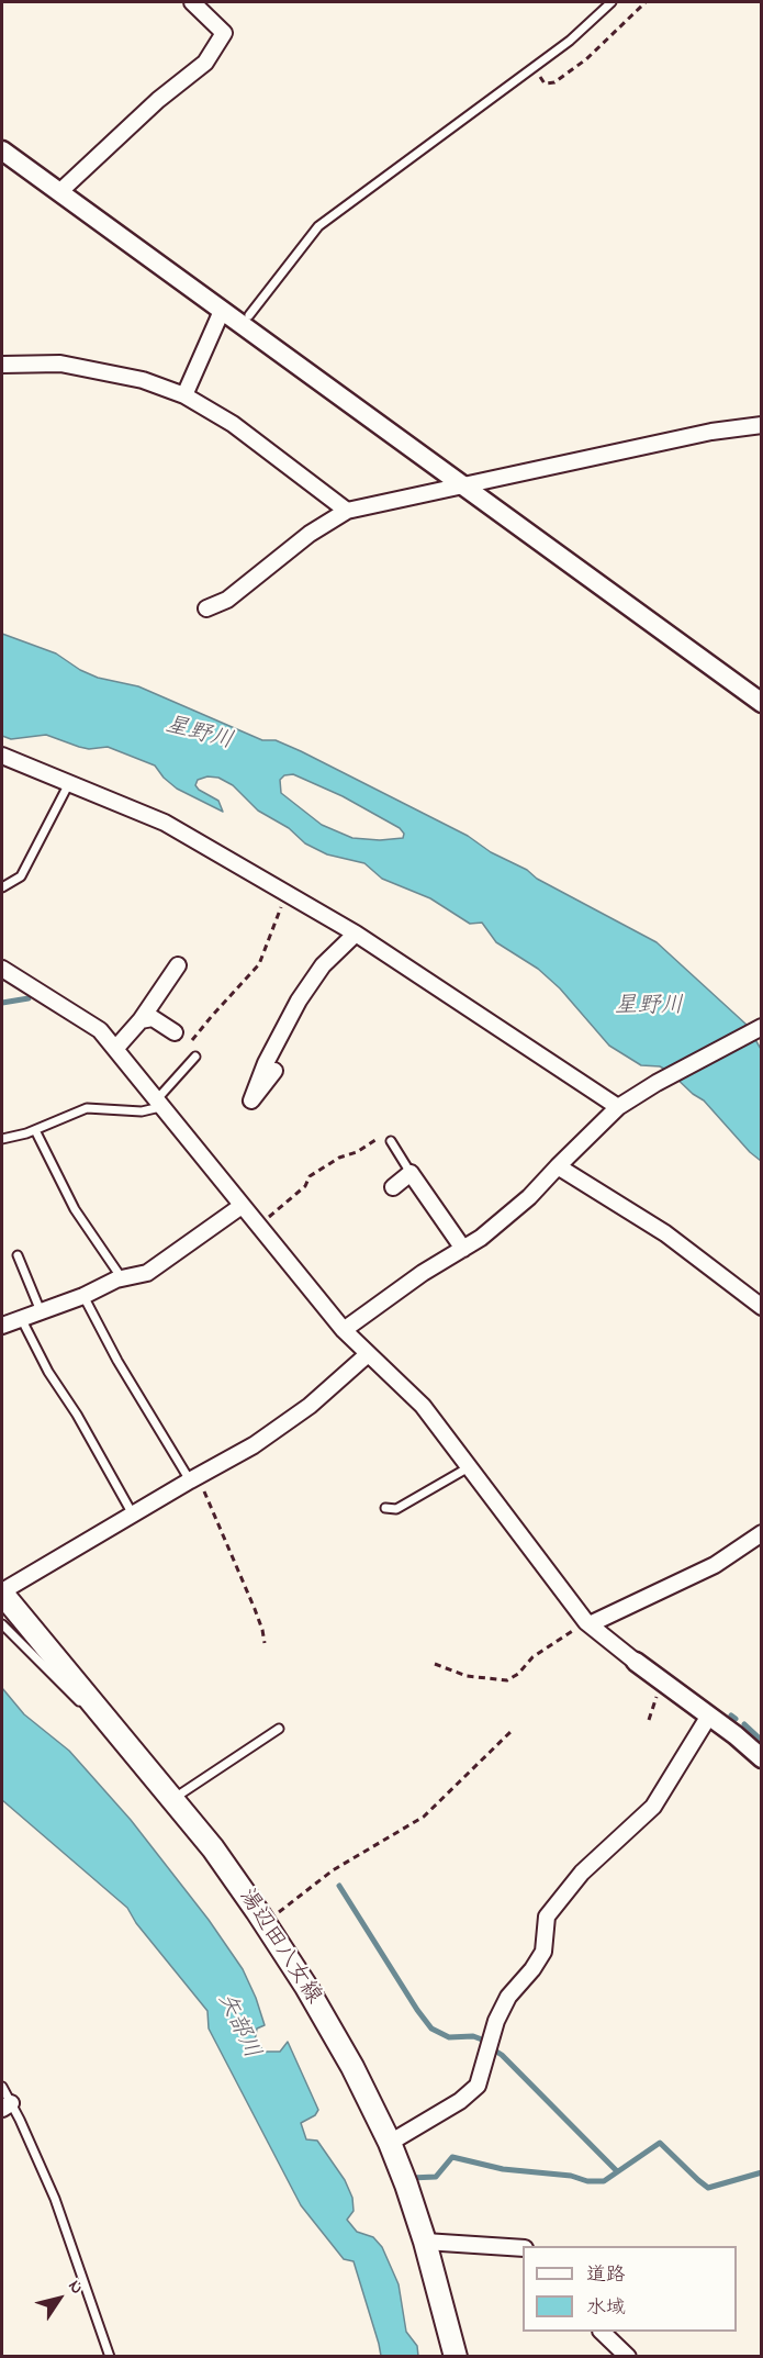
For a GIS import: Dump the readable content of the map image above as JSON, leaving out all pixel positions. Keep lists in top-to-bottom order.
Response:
{
  "streets": {
    "main road": ["湯辺田八女線"]
  },
  "water": ["星野川", "矢部川"],
  "legend": ["道路", "水域"],
  "north": "top right"
}
